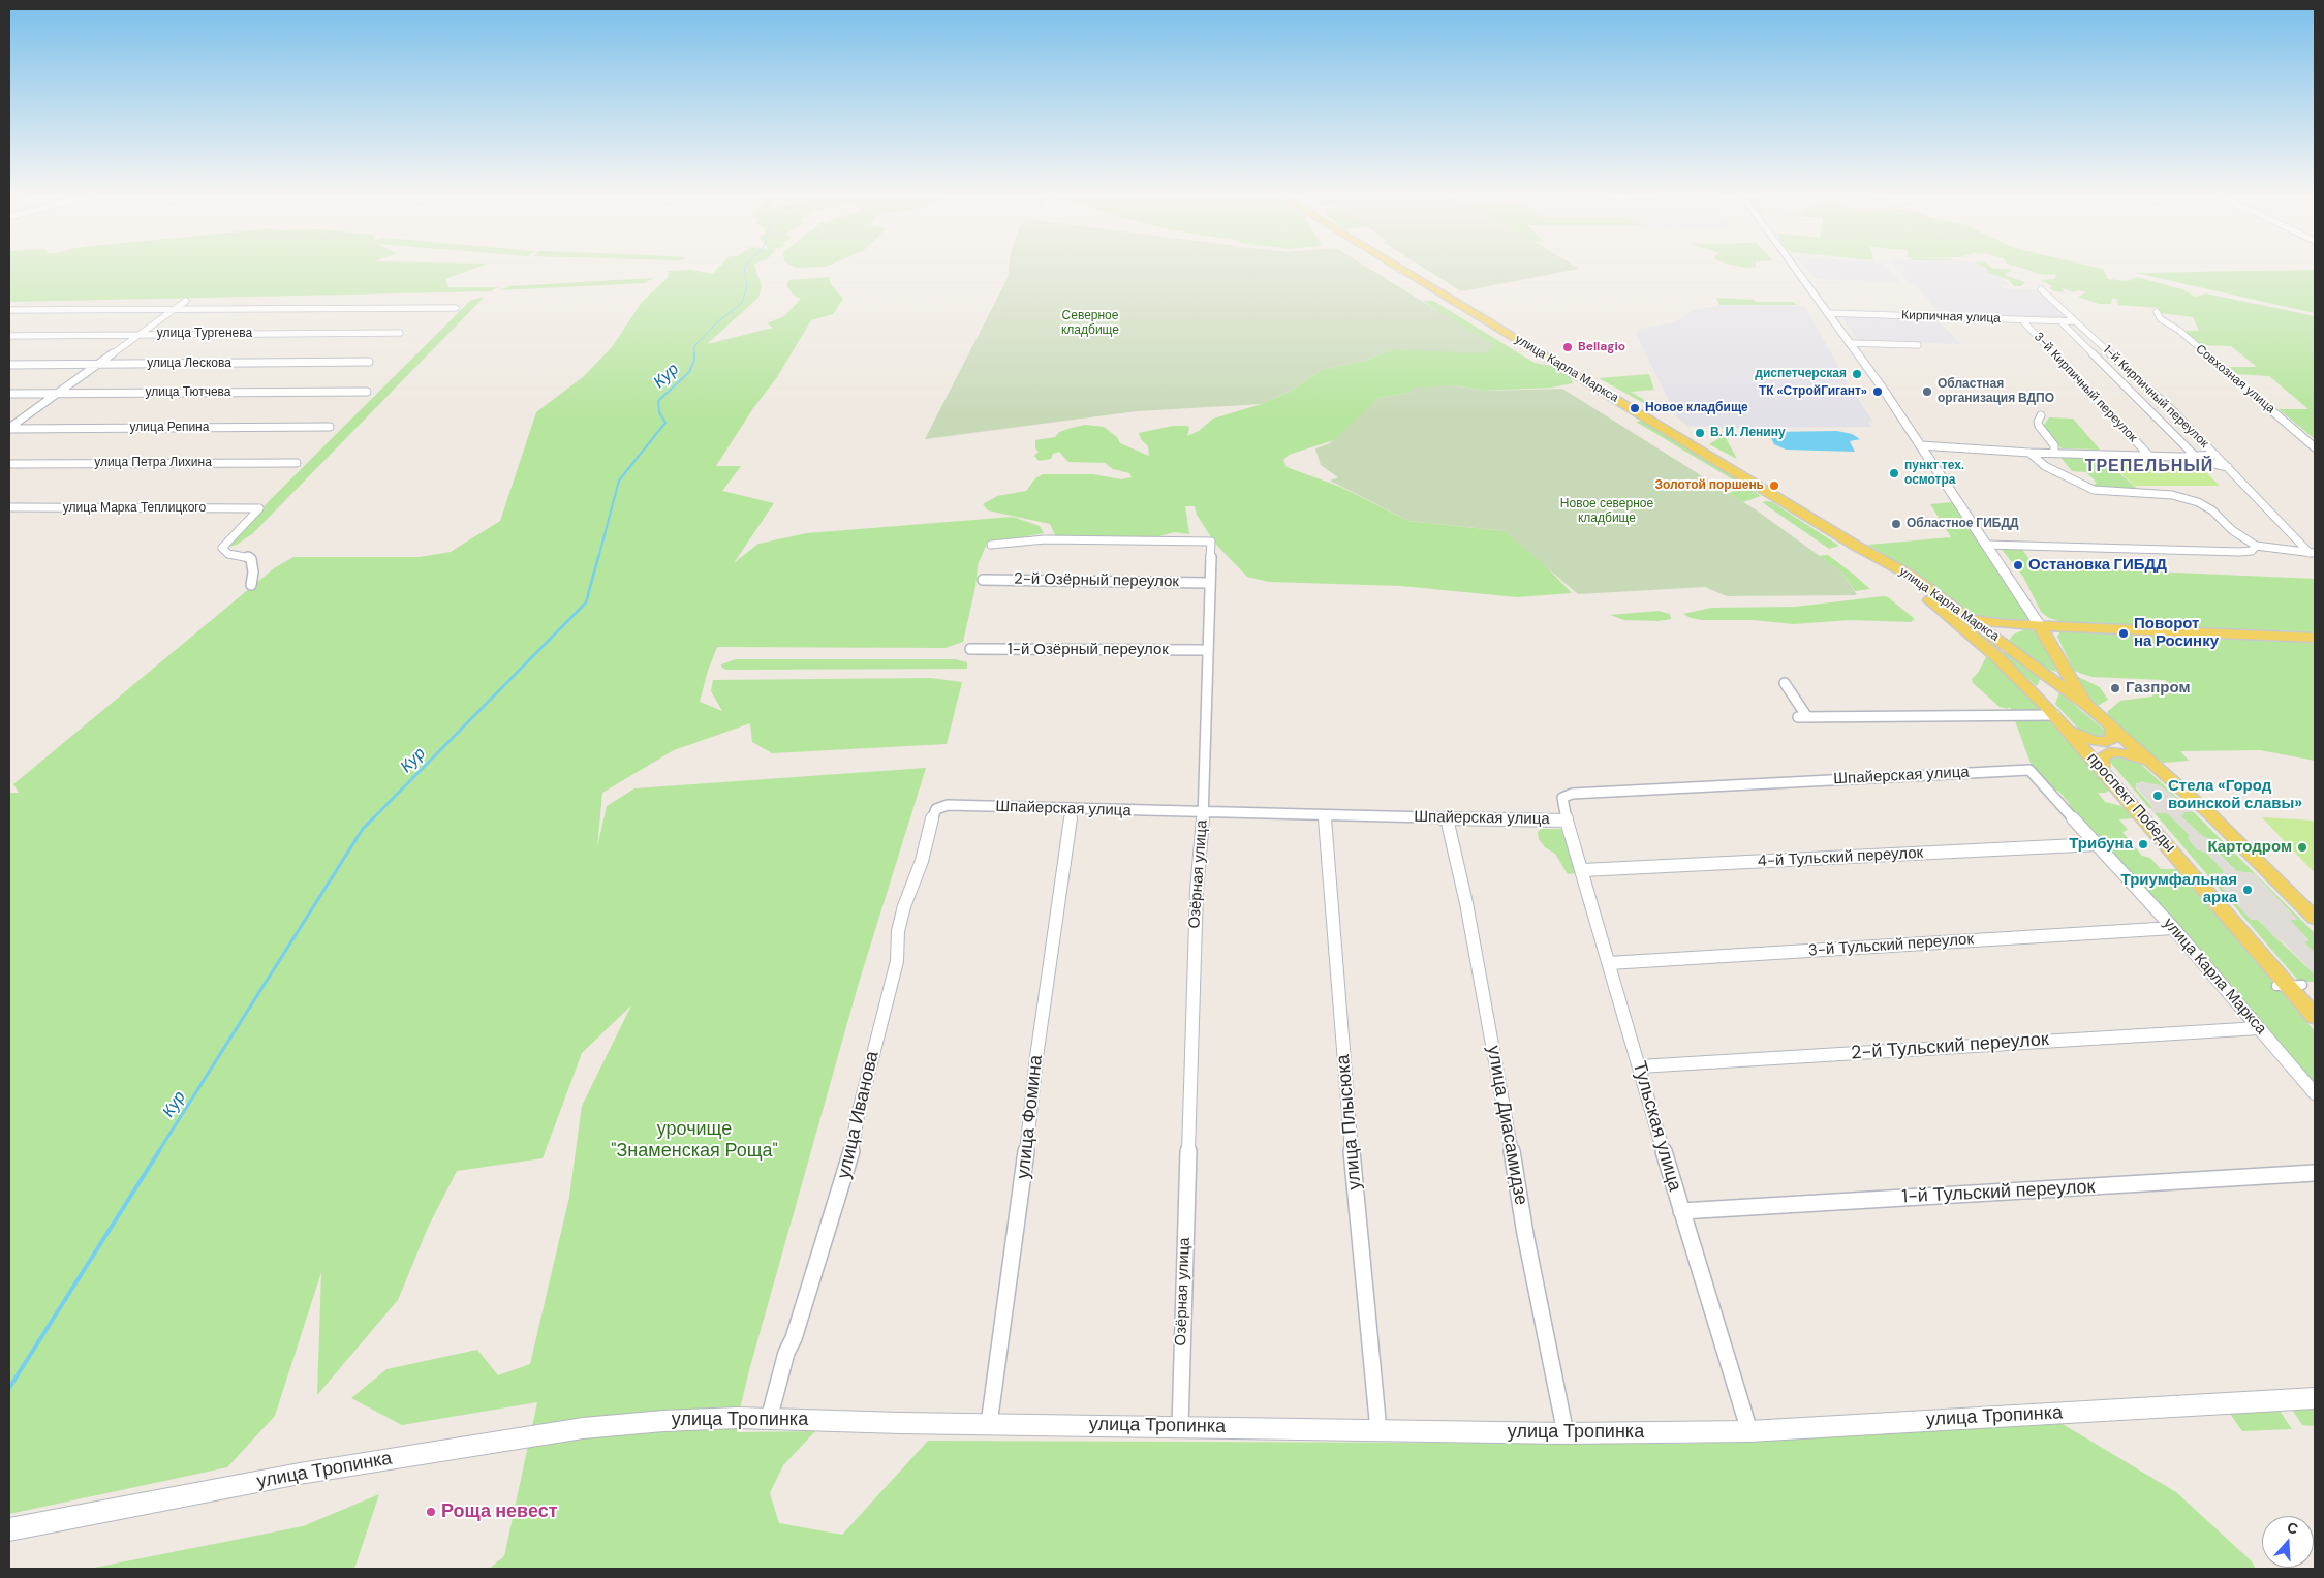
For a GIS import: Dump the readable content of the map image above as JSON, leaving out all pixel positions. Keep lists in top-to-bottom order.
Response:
{
  "streets": {
    "main road": ["улица Карла Маркса", "проспект Победы", "улица Тропинка"],
    "street": [
      "Кирпичная улица",
      "улица Тургенева",
      "улица Лескова",
      "Совхозная улица",
      "3-й Кирпичный переулок",
      "улица Тютчева",
      "1-й Кирпичный переулок",
      "улица Репина",
      "улица Петра Лихина",
      "улица Марка Теплицкого",
      "2-й Озёрный переулок",
      "1-й Озёрный переулок",
      "Шпайерская улица",
      "4-й Тульский переулок",
      "Озёрная улица",
      "3-й Тульский переулок",
      "2-й Тульский переулок",
      "улица Иванова",
      "улица Фомина",
      "улица Плысюка",
      "улица Диасамидзе",
      "Тульская улица",
      "1-й Тульский переулок"
    ]
  },
  "crossings": [
    ["Кирпичная улица", "3-й Кирпичный переулок"],
    ["Кирпичная улица", "1-й Кирпичный переулок"],
    ["улица Карла Маркса", "Шпайерская улица"],
    ["улица Карла Маркса", "проспект Победы"],
    ["улица Карла Маркса", "4-й Тульский переулок"],
    ["улица Карла Маркса", "3-й Тульский переулок"],
    ["улица Карла Маркса", "2-й Тульский переулок"],
    ["2-й Озёрный переулок", "Озёрная улица"],
    ["1-й Озёрный переулок", "Озёрная улица"],
    ["Шпайерская улица", "Озёрная улица"],
    ["Шпайерская улица", "улица Иванова"],
    ["Шпайерская улица", "улица Фомина"],
    ["Шпайерская улица", "улица Плысюка"],
    ["Шпайерская улица", "улица Диасамидзе"],
    ["Шпайерская улица", "Тульская улица"],
    ["4-й Тульский переулок", "Тульская улица"],
    ["Озёрная улица", "улица Тропинка"],
    ["3-й Тульский переулок", "Тульская улица"],
    ["2-й Тульский переулок", "Тульская улица"],
    ["улица Иванова", "улица Тропинка"],
    ["улица Фомина", "улица Тропинка"],
    ["улица Плысюка", "улица Тропинка"],
    ["улица Диасамидзе", "улица Тропинка"],
    ["Тульская улица", "1-й Тульский переулок"],
    ["Тульская улица", "улица Тропинка"]
  ],
  "districts": ["ТРЕПЕЛЬНЫЙ"],
  "water": ["Кур"],
  "parks": ["Северное кладбище", "Новое северное кладбище", "урочище \"Знаменская Роща\""],
  "places": [
    "Bellagio",
    "диспетчерская",
    "ТК «СтройГигант»",
    "Областная организация ВДПО",
    "Новое кладбище",
    "В. И. Ленину",
    "пункт тех. осмотра",
    "Золотой поршень",
    "Областное ГИБДД",
    "Остановка ГИБДД",
    "Поворот на Росинку",
    "Газпром",
    "Стела «Город воинской славы»",
    "Трибуна",
    "Картодром",
    "Триумфальная арка",
    "Роща невест"
  ],
  "north": "top"
}
